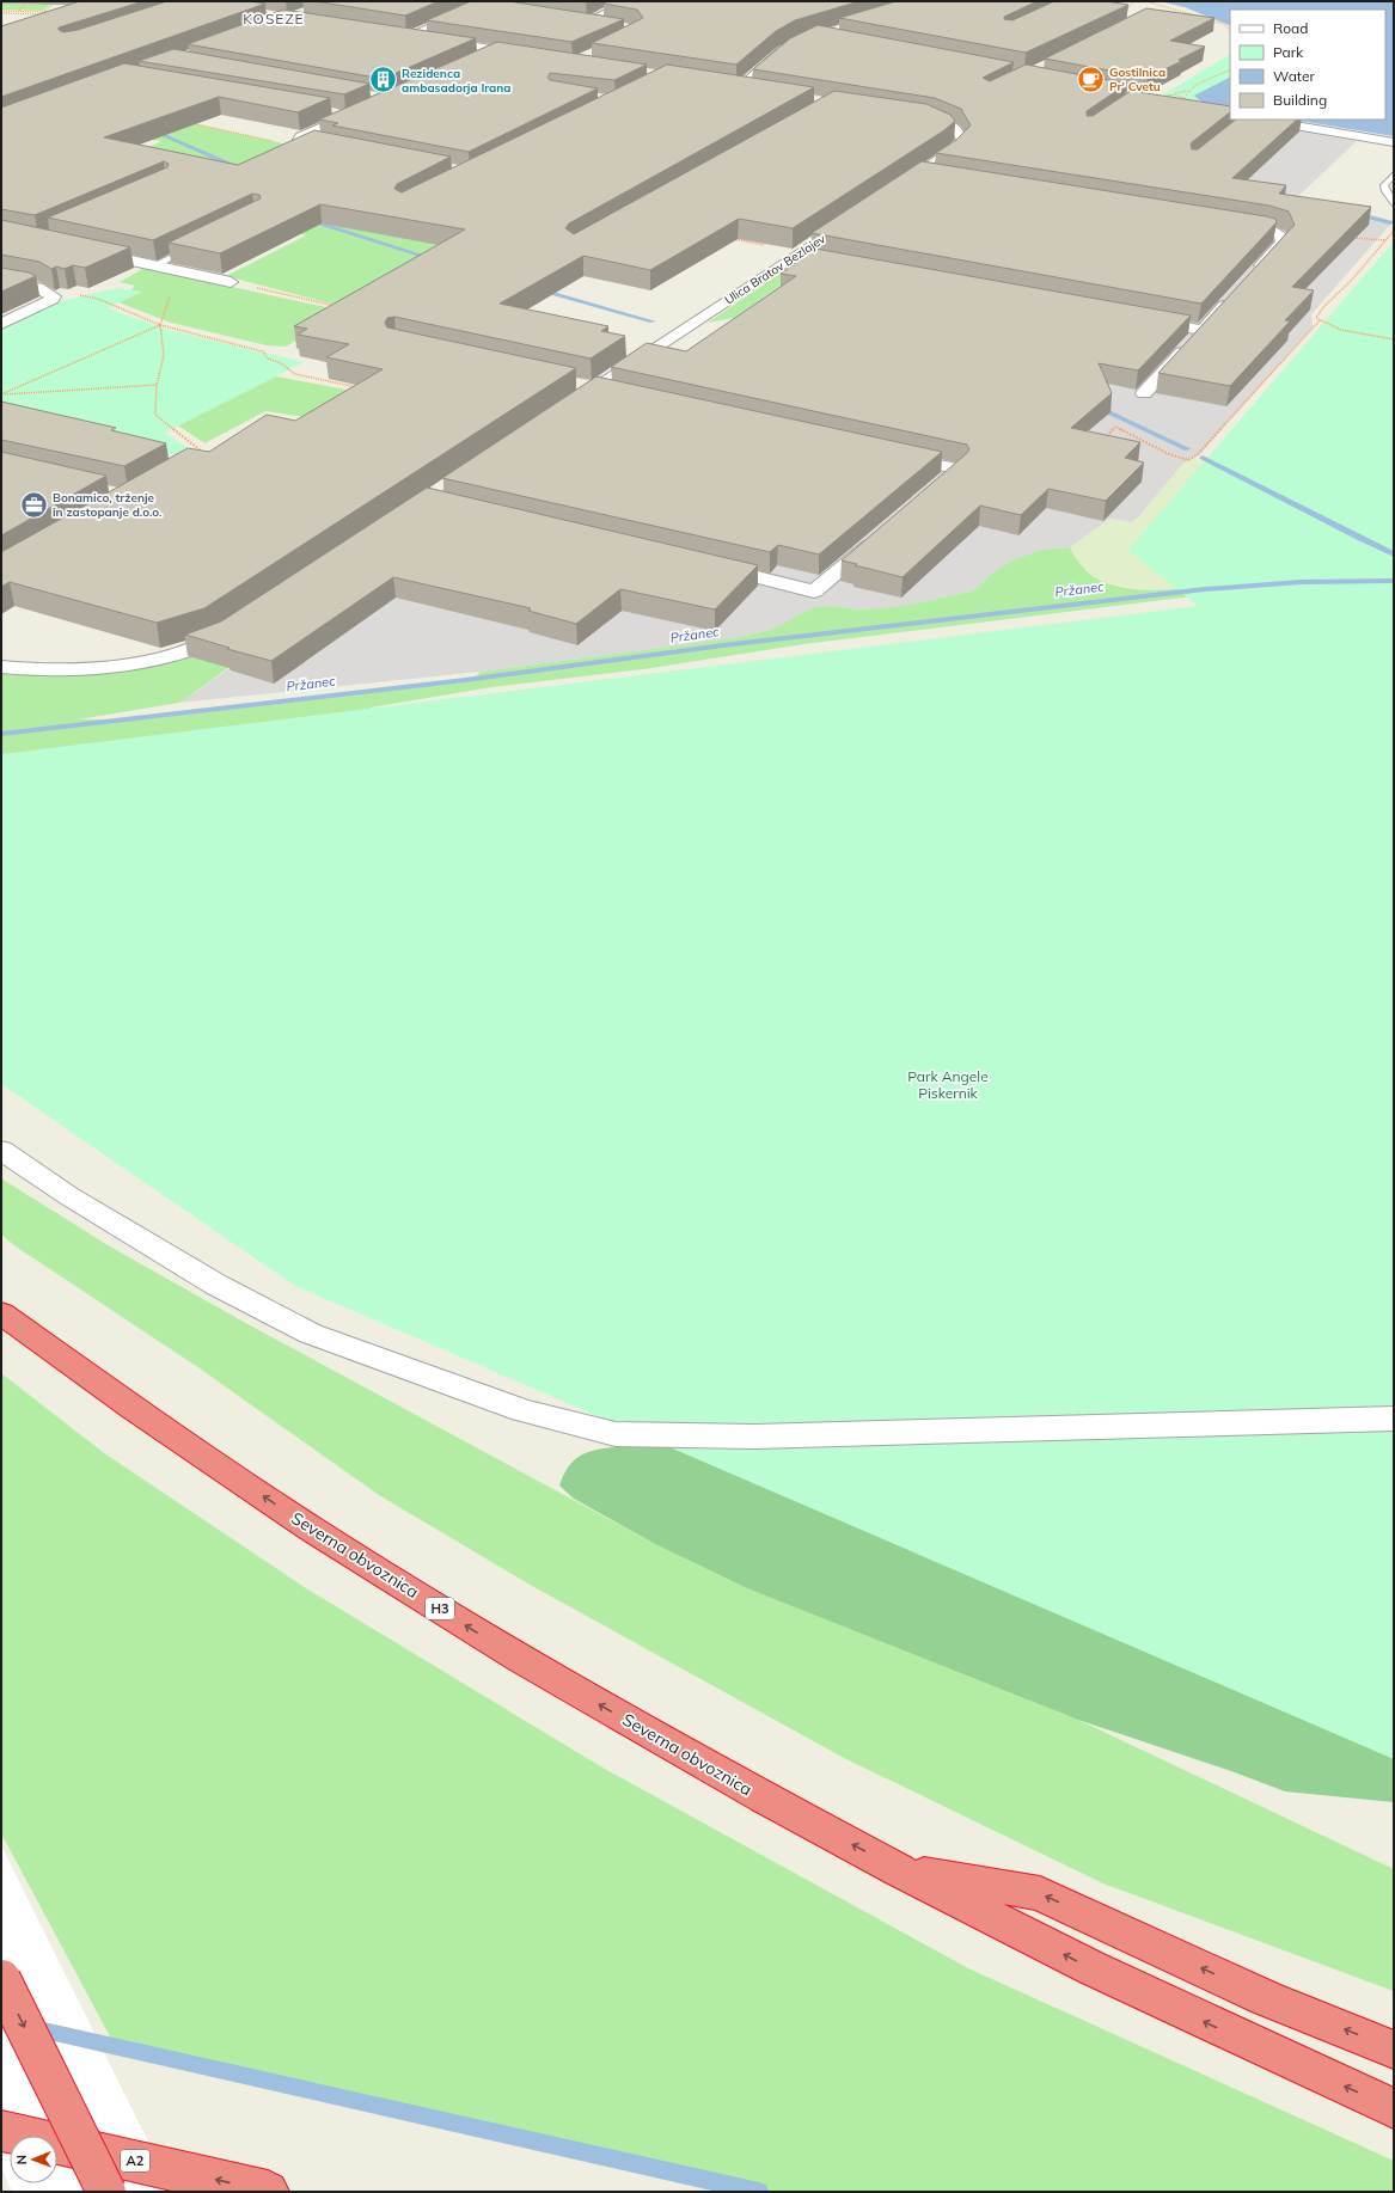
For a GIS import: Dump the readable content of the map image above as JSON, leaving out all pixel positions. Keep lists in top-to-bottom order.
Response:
{
  "streets": {
    "highway": ["Severna obvoznica", "H3", "A2"],
    "street": ["Ulica Bratov Bezlajev"]
  },
  "districts": ["KOSEZE"],
  "water": ["Pržanec"],
  "parks": ["Park Angele Piskernik"],
  "places": {
    "cafe": ["Gostilnica Pr' Cvetu"],
    "building": ["Rezidenca ambasadorja Irana"],
    "office": ["Bonamico, trženje in zastopanje d.o.o."]
  },
  "legend": [
    "Road",
    "Park",
    "Water",
    "Building"
  ],
  "north": "left"
}
